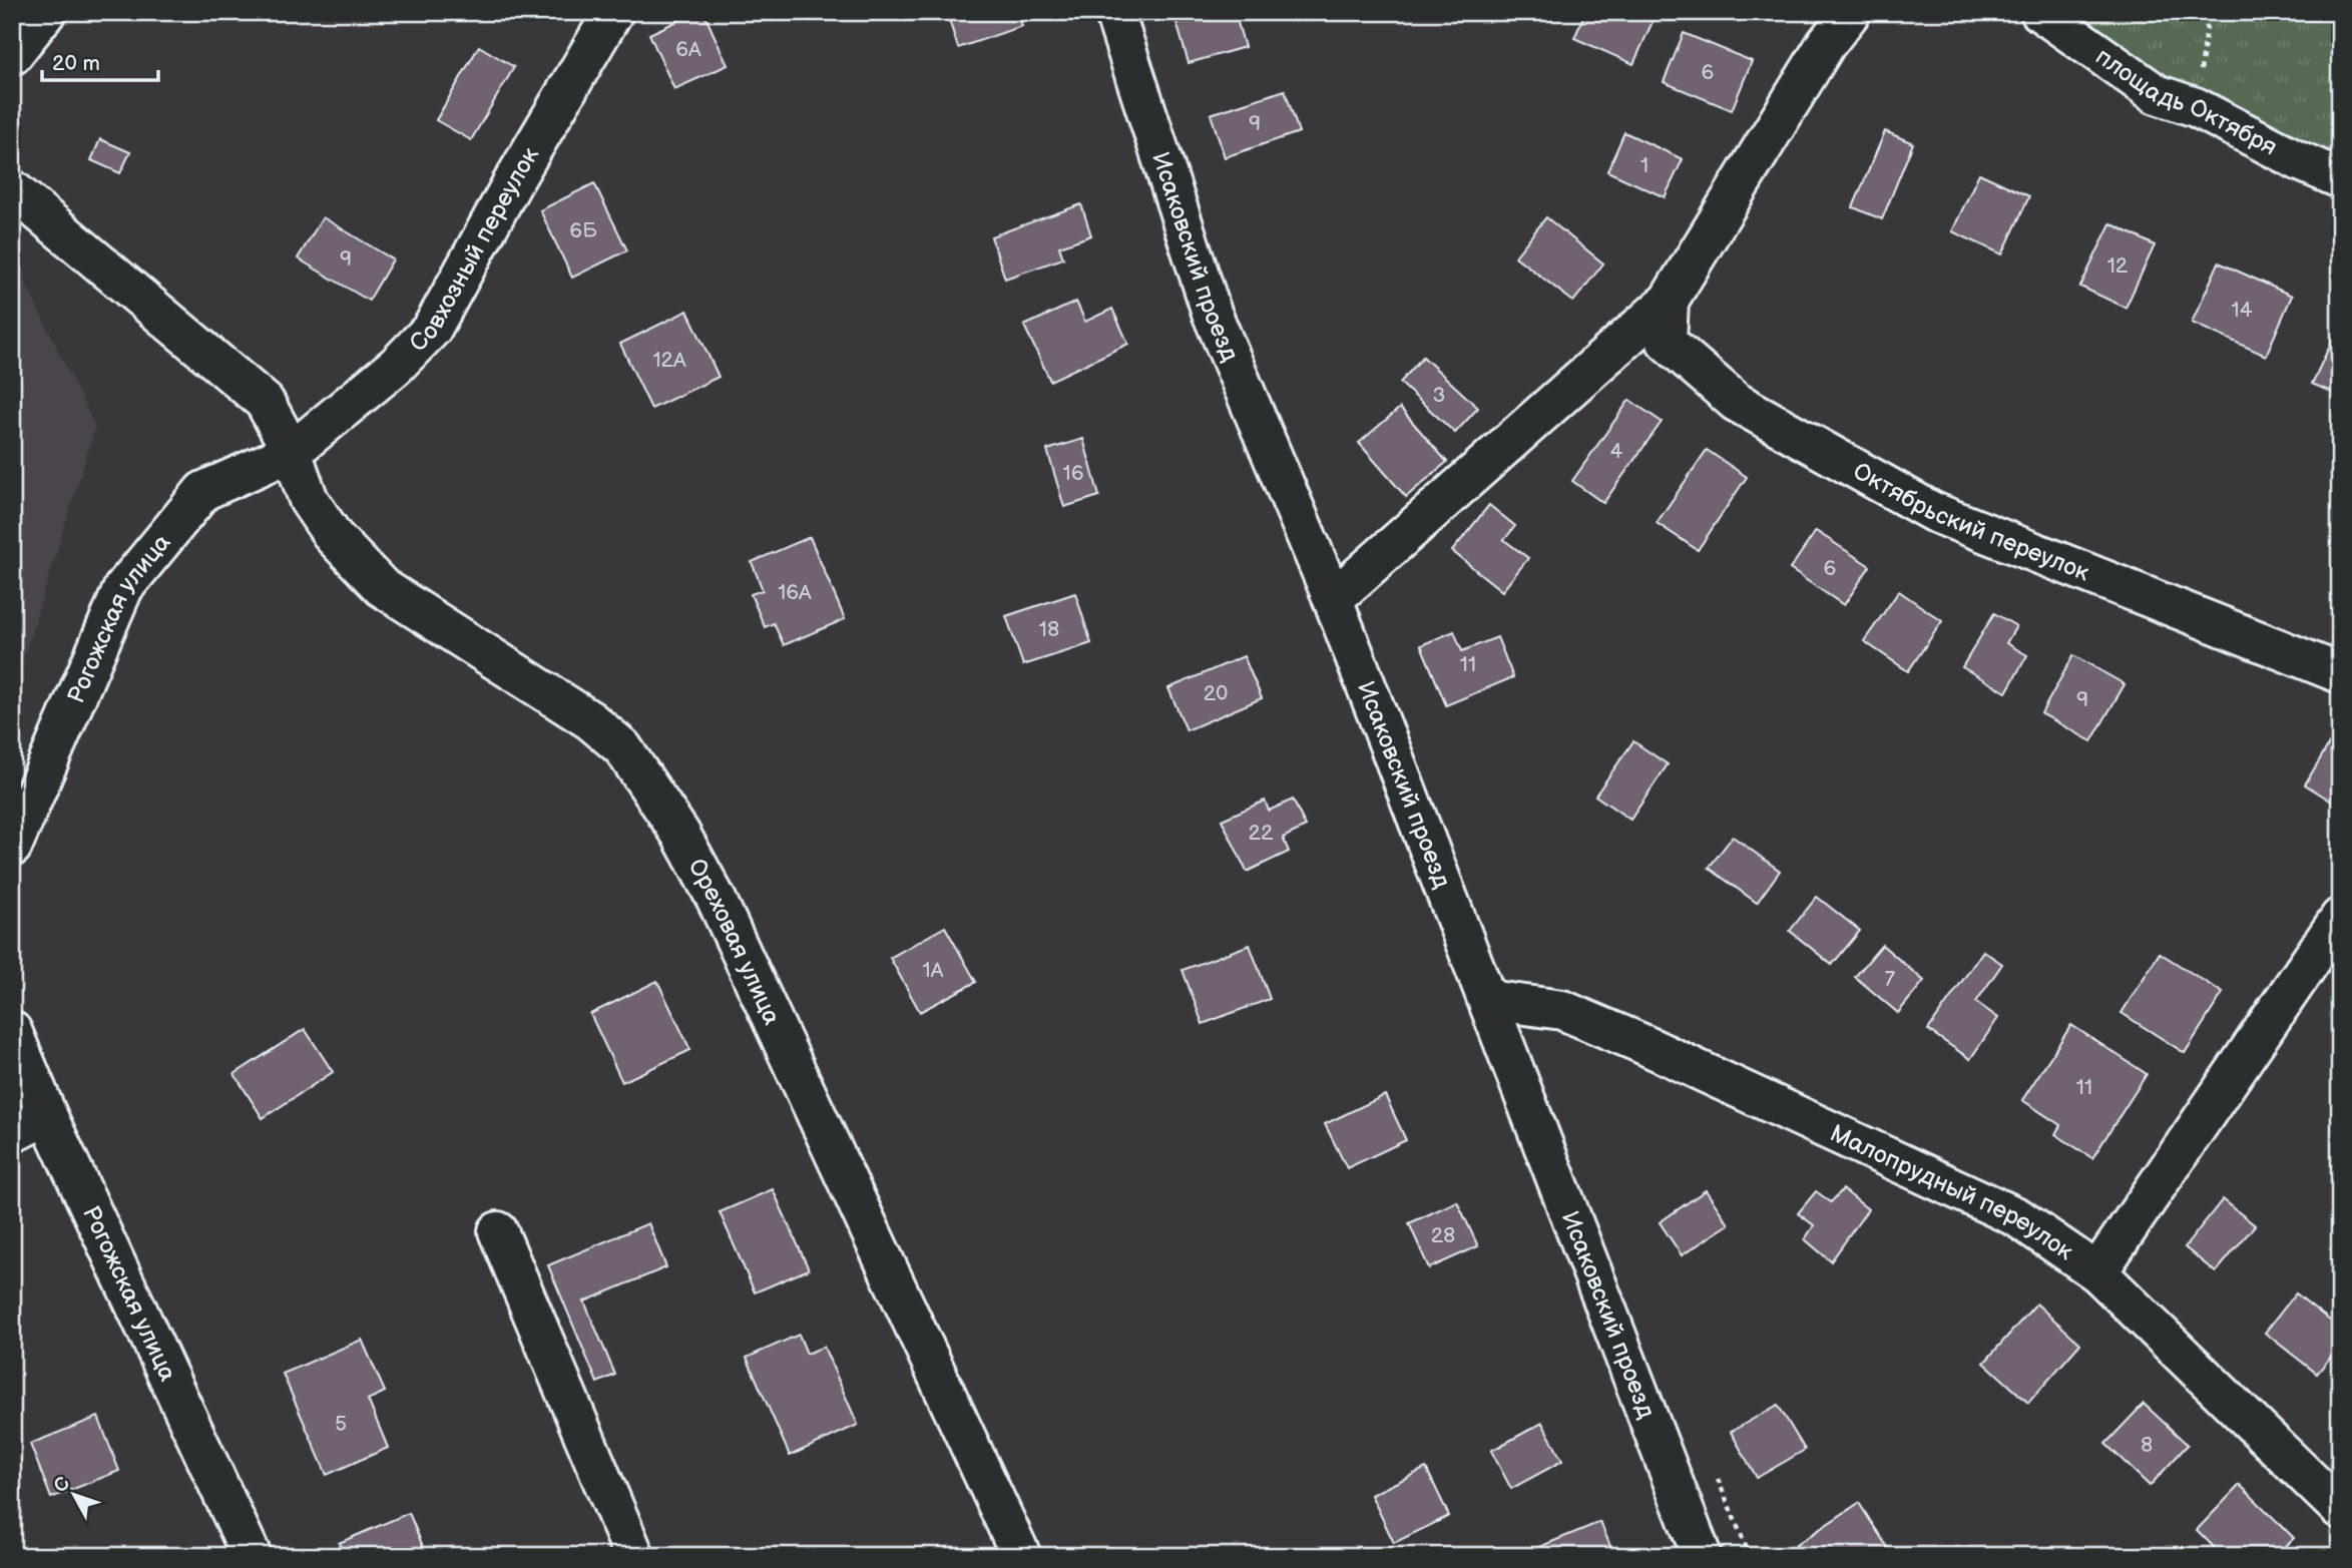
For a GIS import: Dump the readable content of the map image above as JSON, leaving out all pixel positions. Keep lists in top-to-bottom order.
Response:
{
  "streets": {
    "street": [
      "площадь Октября",
      "Совхозный переулок",
      "Исаковский проезд",
      "Октябрьский переулок",
      "Рогожская улица",
      "Ореховая улица",
      "Малопрудный переулок"
    ]
  },
  "crossings": [
    ["Совхозный переулок", "Рогожская улица"],
    ["Совхозный переулок", "Ореховая улица"],
    ["Исаковский проезд", "Малопрудный переулок"],
    ["Рогожская улица", "Ореховая улица"]
  ],
  "house_numbers": [
    "6А",
    "6",
    "9",
    "1",
    "6Б",
    "9",
    "12",
    "14",
    "12А",
    "3",
    "4",
    "16",
    "6",
    "16А",
    "18",
    "11",
    "20",
    "9",
    "22",
    "1А",
    "7",
    "11",
    "28",
    "5",
    "8"
  ],
  "scale_bar": "20 m",
  "north": "top left"
}
